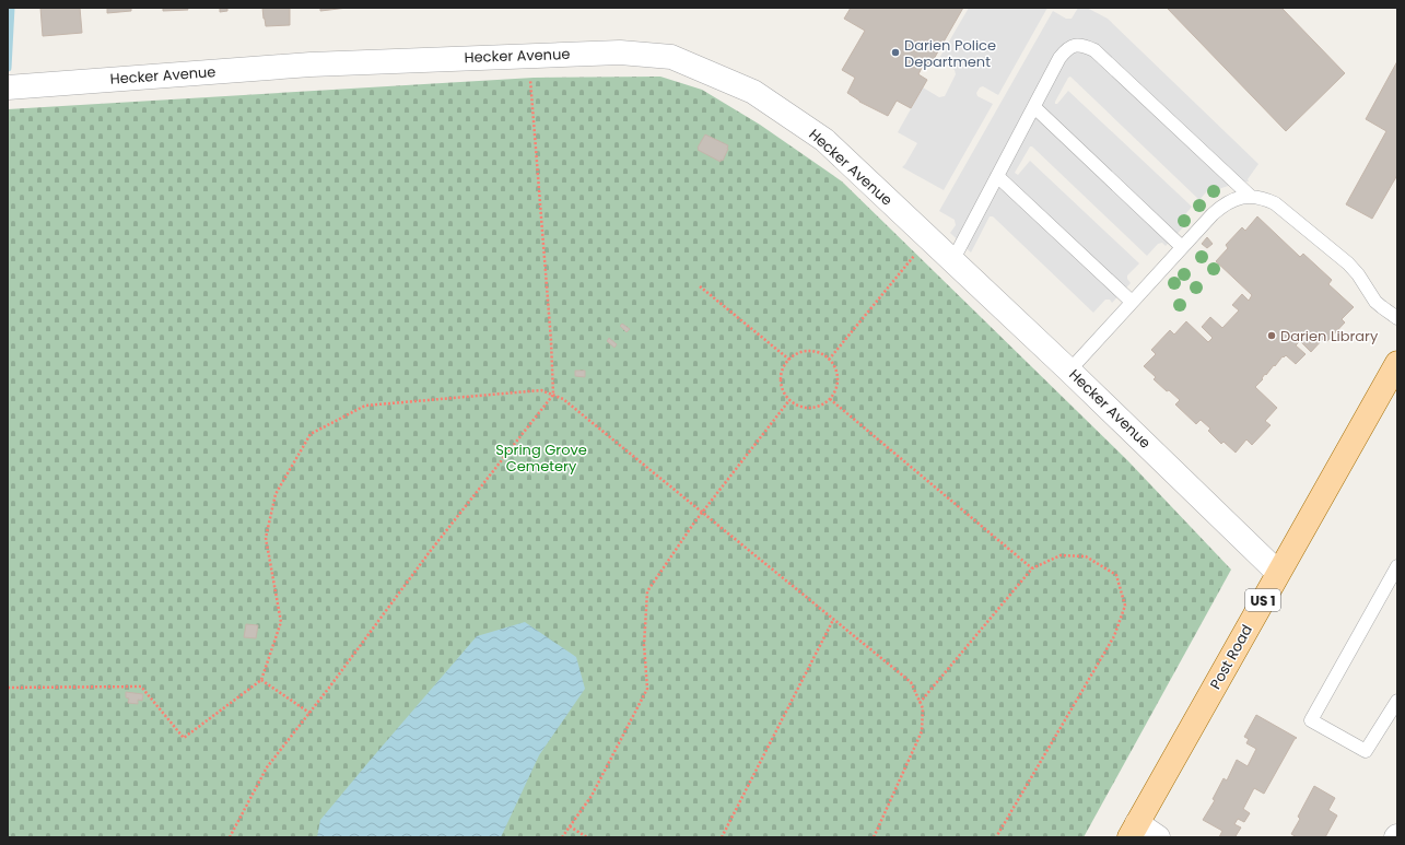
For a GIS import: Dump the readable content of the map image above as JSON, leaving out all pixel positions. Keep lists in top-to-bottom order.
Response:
{
  "streets": {
    "main road": ["US 1", "Post Road"],
    "street": ["Hecker Avenue"]
  },
  "crossings": [
    ["Hecker Avenue", "Post Road"]
  ],
  "parks": ["Spring Grove Cemetery"],
  "places": ["Darien Police Department", "Darien Library"]
}
